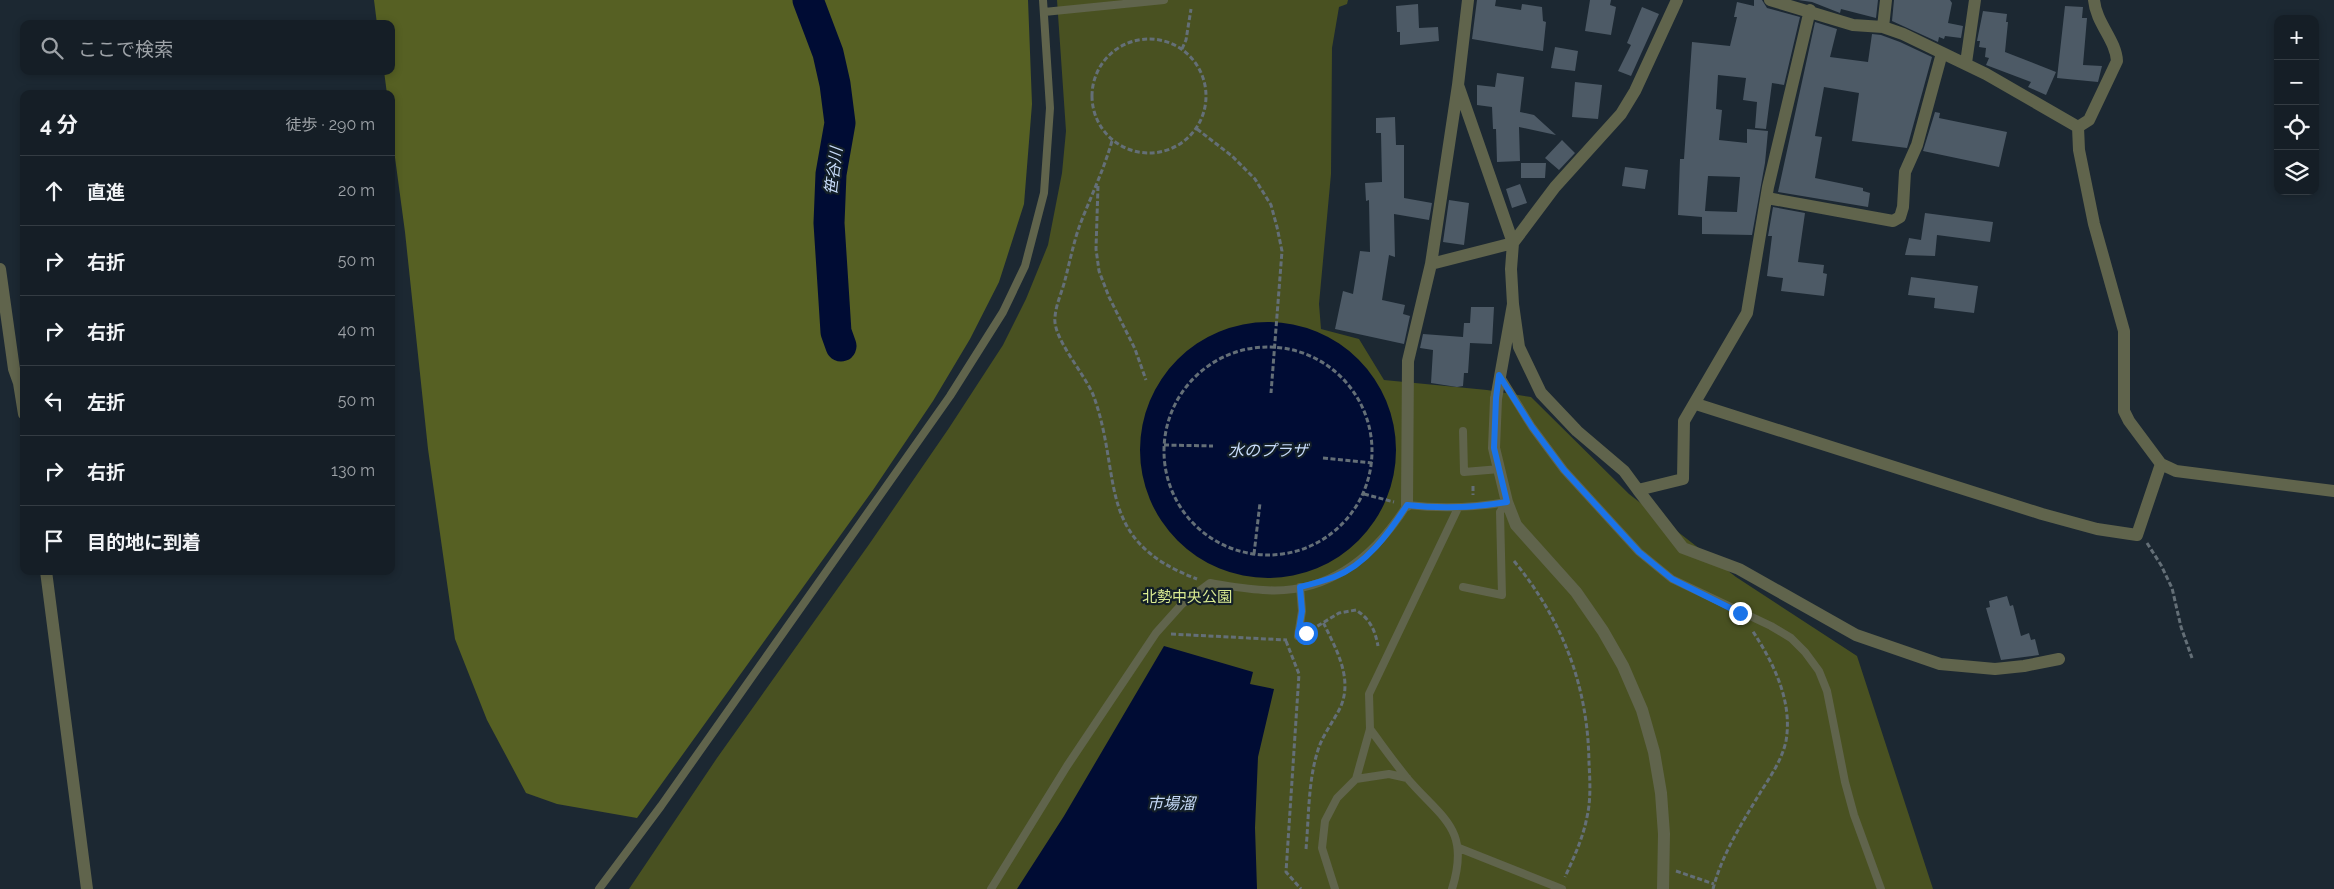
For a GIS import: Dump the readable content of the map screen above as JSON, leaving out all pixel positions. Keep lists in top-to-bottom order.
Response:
{
  "water": ["笹谷川", "水のプラザ", "市場溜"],
  "parks": ["北勢中央公園"],
  "page": {
    "map_buttons": ["+", "−"],
    "search": "ここで検索",
    "heading": ["4 分", "徒歩 · 290 m"],
    "list": [
      ["直進", "20 m"],
      ["右折", "50 m"],
      ["右折", "40 m"],
      ["左折", "50 m"],
      ["右折", "130 m"],
      "目的地に到着"
    ]
  }
}
